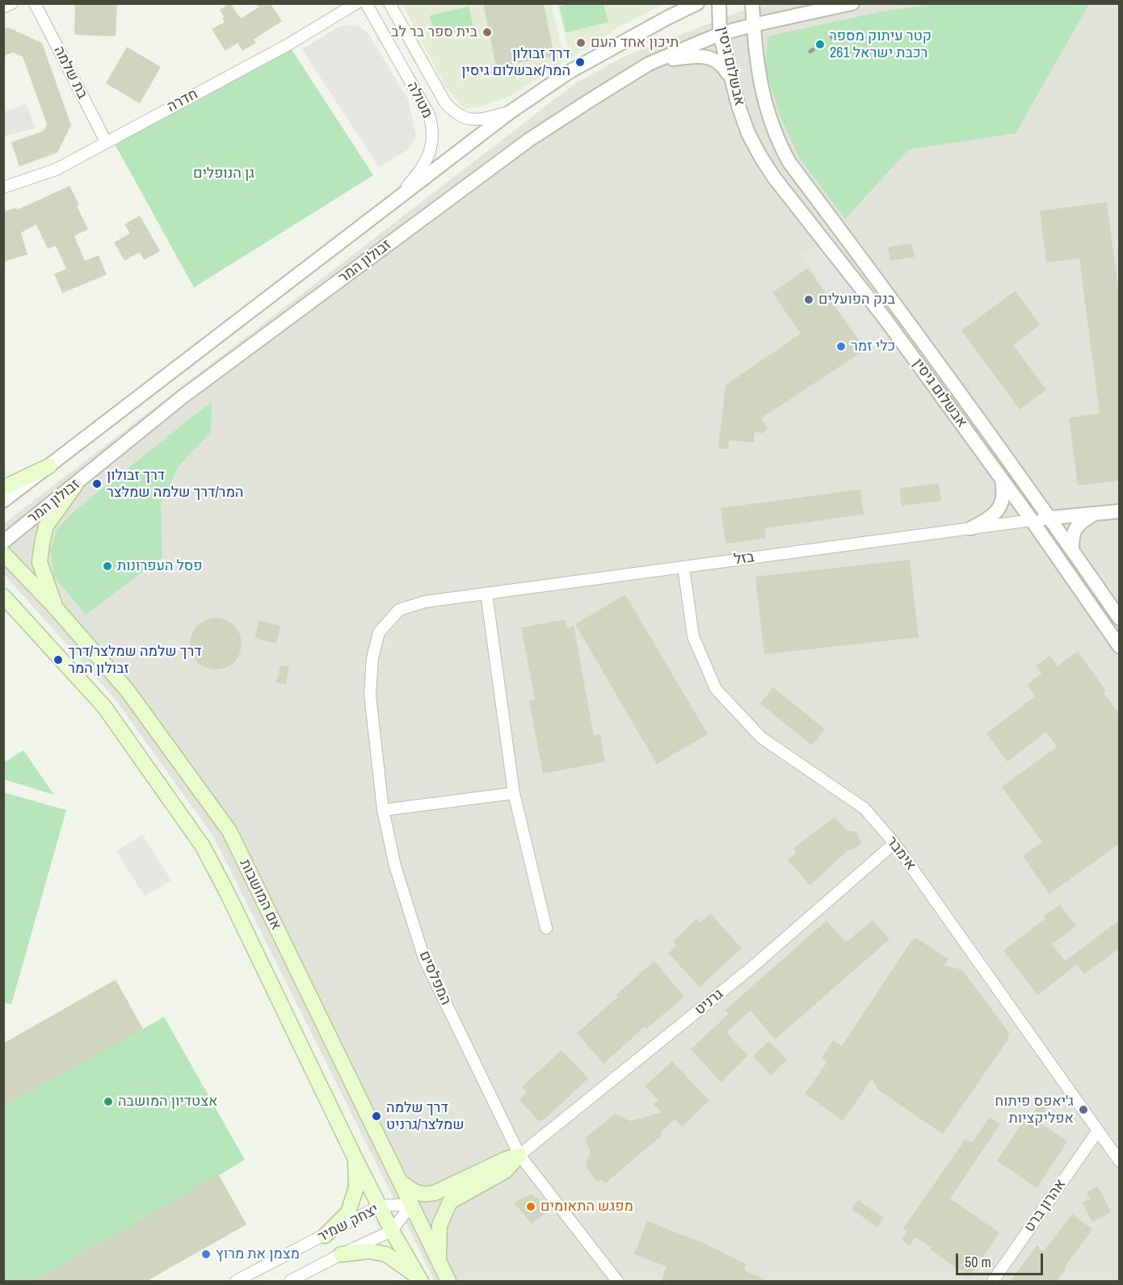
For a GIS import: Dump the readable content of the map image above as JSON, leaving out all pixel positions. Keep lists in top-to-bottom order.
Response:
{
  "streets": {
    "main road": ["אם המושבות"],
    "street": [
      "אבשלום גיסין",
      "בת שלמה",
      "מטולה",
      "חדרה",
      "זבולון המר",
      "בזל",
      "אימבר",
      "המפלסים",
      "גרניט",
      "אהרון ברט",
      "יצחק שמיר"
    ]
  },
  "crossings": [
    ["אבשלום גיסין", "זבולון המר"],
    ["אבשלום גיסין", "בזל"],
    ["בת שלמה", "חדרה"],
    ["בזל", "אימבר"],
    ["בזל", "המפלסים"],
    ["אימבר", "גרניט"],
    ["אימבר", "אהרון ברט"],
    ["אם המושבות", "יצחק שמיר"],
    ["המפלסים", "גרניט"]
  ],
  "parks": ["גן הנופלים"],
  "places": [
    "בית ספר בר לב",
    "תיכון אחד העם",
    "קטר עיתוק מספר 261 רכבת ישראל",
    "דרך זבולון המר/אבשלום גיסין",
    "בנק הפועלים",
    "כלי זמר",
    "דרך זבולון המר/דרך שלמה שמלצר",
    "פסל העפרונות",
    "דרך שלמה שמלצר/דרך זבולון המר",
    "אצטדיון המושבה",
    "ג'יאפס פיתוח אפליקציות",
    "דרך שלמה שמלצר/גרניט",
    "מפגש התאומים",
    "מצמן את מרוץ"
  ],
  "scale_bar": "50 m"
}
